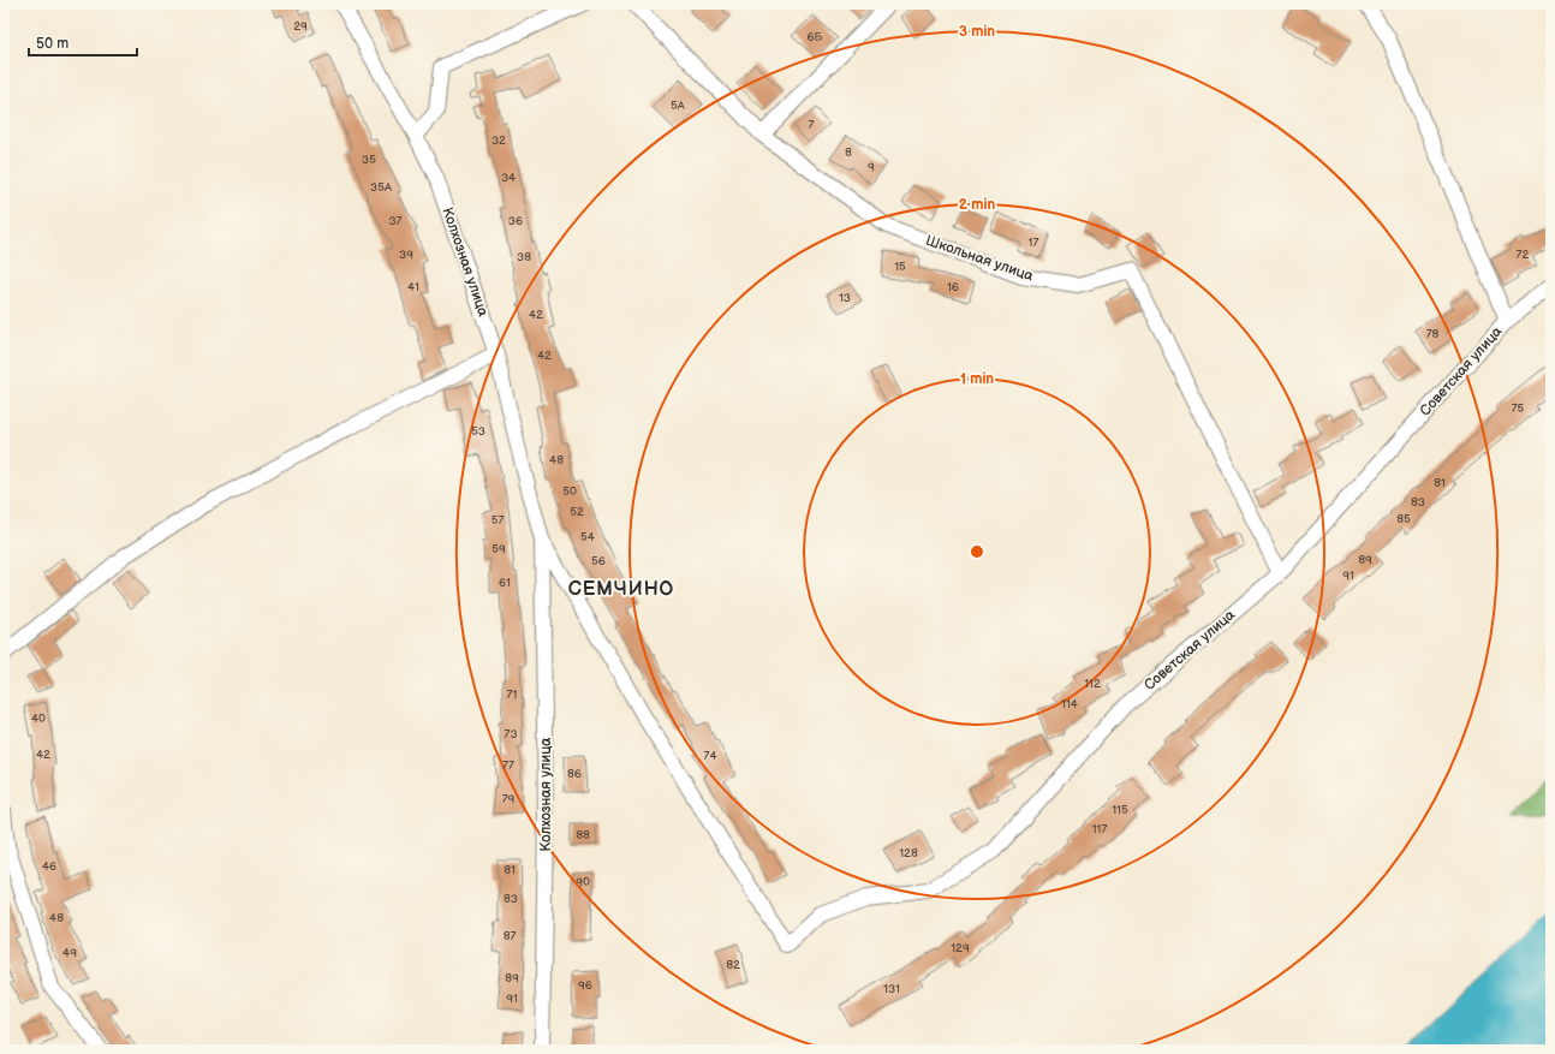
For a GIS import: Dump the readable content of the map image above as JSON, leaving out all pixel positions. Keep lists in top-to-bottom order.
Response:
{
  "streets": {
    "street": ["Школьная улица", "Колхозная улица", "Советская улица"]
  },
  "crossings": [
    ["Школьная улица", "Советская улица"],
    ["Колхозная улица", "Советская улица"]
  ],
  "districts": ["СЕМЧИНО"],
  "house_numbers": [
    "29",
    "6Б",
    "5А",
    "7",
    "32",
    "8",
    "35",
    "9",
    "34",
    "35А",
    "37",
    "36",
    "17",
    "39",
    "72",
    "38",
    "15",
    "41",
    "16",
    "13",
    "42",
    "78",
    "42",
    "75",
    "53",
    "48",
    "81",
    "50",
    "83",
    "52",
    "85",
    "57",
    "54",
    "59",
    "89",
    "56",
    "91",
    "61",
    "112",
    "71",
    "114",
    "40",
    "73",
    "42",
    "74",
    "77",
    "86",
    "79",
    "115",
    "117",
    "88",
    "128",
    "46",
    "81",
    "90",
    "83",
    "48",
    "87",
    "129",
    "49",
    "82",
    "89",
    "96",
    "131",
    "91"
  ],
  "scale_bar": "50 m",
  "rings": ["3 min", "2 min", "1 min"]
}
